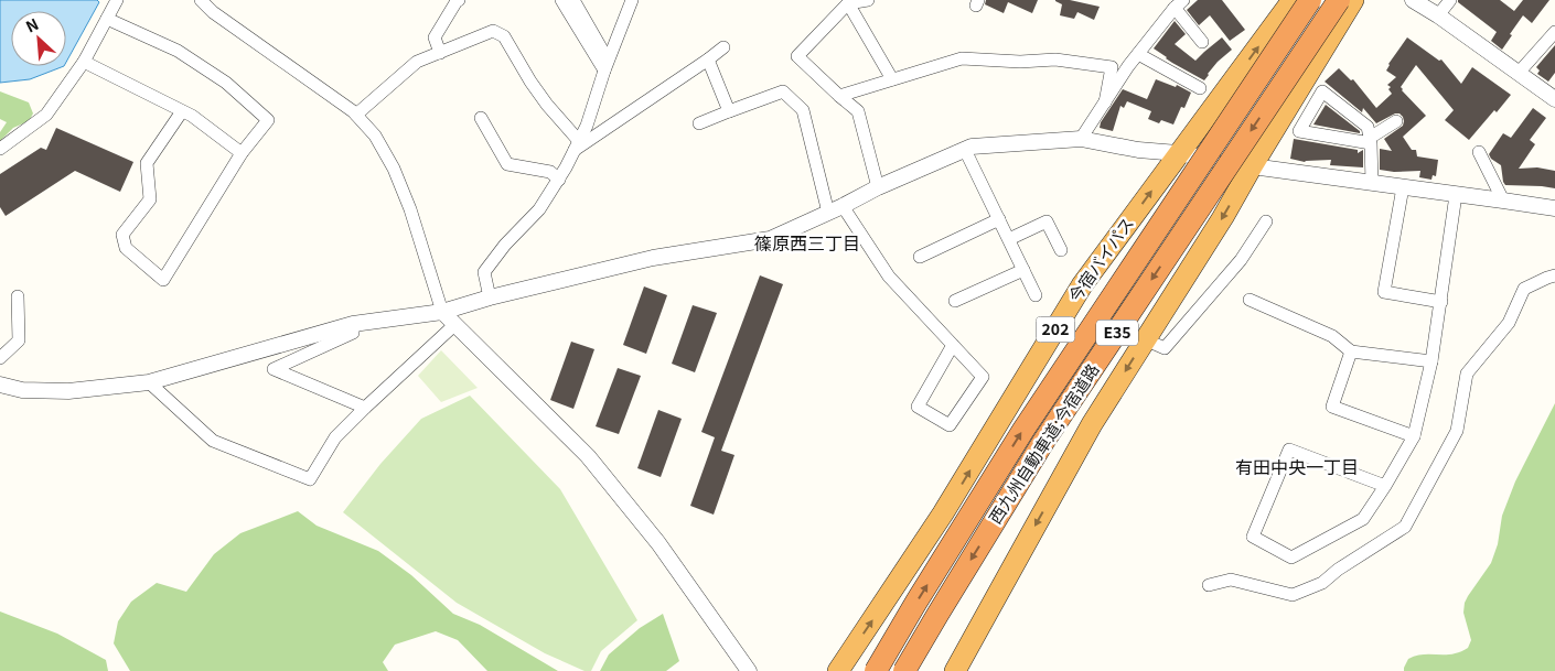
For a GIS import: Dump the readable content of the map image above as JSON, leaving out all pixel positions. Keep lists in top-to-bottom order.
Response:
{
  "streets": {
    "highway": [
      "今宿バイパス",
      "202",
      "E35",
      "西九州自動車道;今宿道路"
    ]
  },
  "districts": ["篠原西三丁目", "有田中央一丁目"],
  "north": "top left"
}
